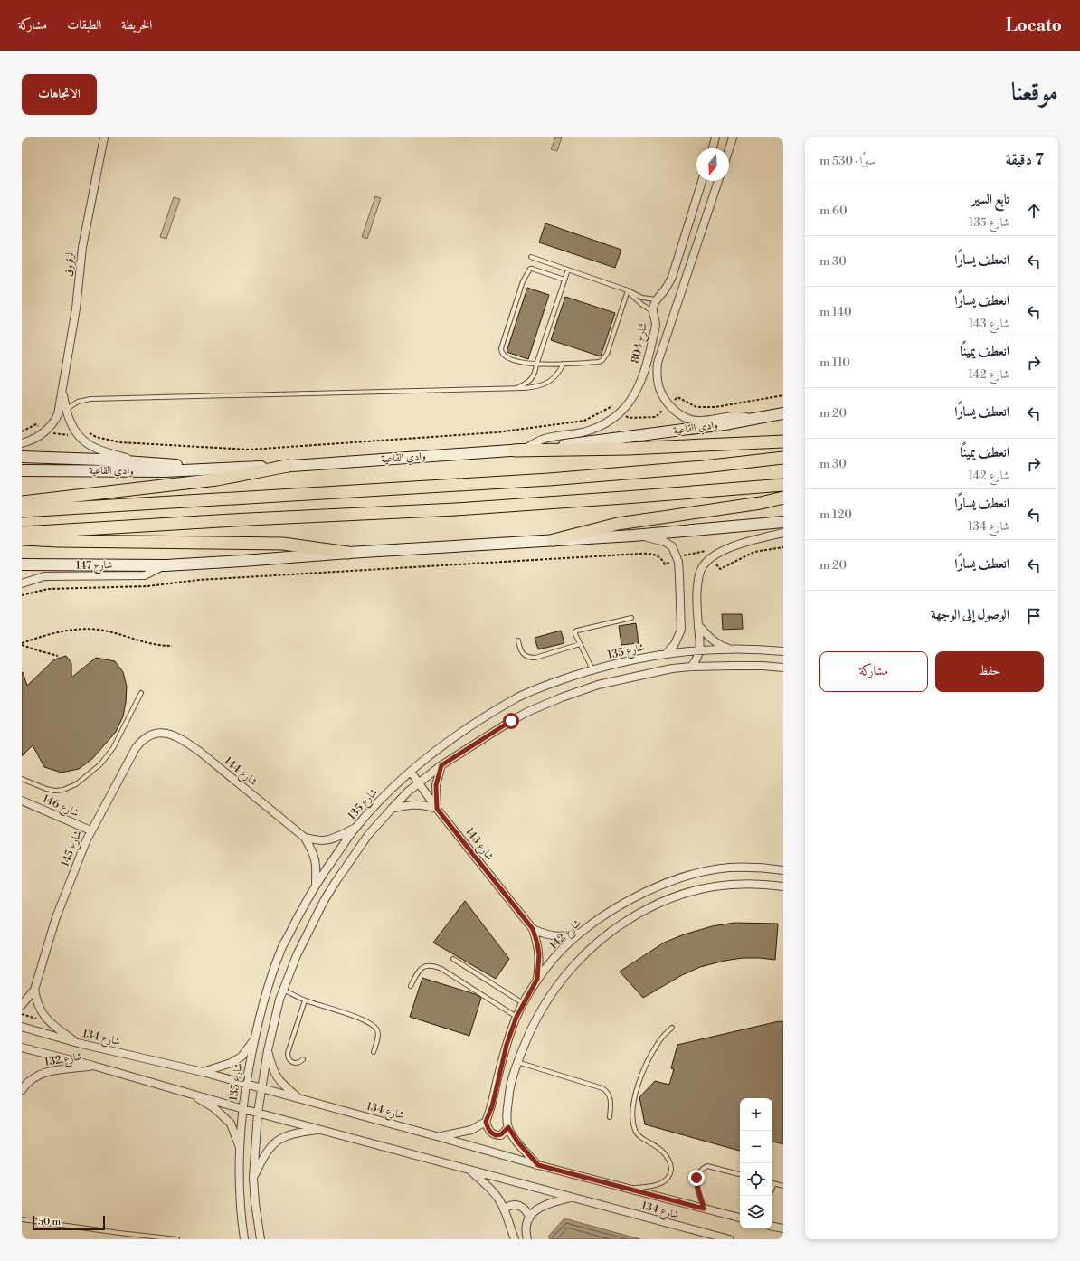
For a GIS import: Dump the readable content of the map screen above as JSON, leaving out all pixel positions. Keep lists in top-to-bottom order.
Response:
{
  "streets": {
    "street": [
      "الرقروق",
      "شارع 804",
      "وادي القاعية",
      "شارع 147",
      "شارع 135",
      "شارع 144",
      "شارع 146",
      "شارع 143",
      "شارع 145",
      "شارع 142",
      "شارع 134",
      "شارع 132"
    ]
  },
  "crossings": [
    ["شارع 804", "وادي القاعية"],
    ["شارع 135", "شارع 144"],
    ["شارع 135", "شارع 143"],
    ["شارع 135", "شارع 134"],
    ["شارع 144", "شارع 145"],
    ["شارع 146", "شارع 145"],
    ["شارع 143", "شارع 142"],
    ["شارع 134", "شارع 132"]
  ],
  "scale_bar": "50 m",
  "north": "bottom",
  "page": {
    "header": "Locato",
    "nav": ["الخريطة", "الطبقات", "مشاركة"],
    "title": "موقعنا",
    "buttons": [
      "الاتجاهات",
      ["حفظ", "مشاركة"]
    ],
    "heading": ["7 دقيقة", "سيرًا · 530 m"],
    "list": [
      ["تابع السير", "شارع 135", "60 m"],
      ["انعطف يسارًا", "30 m"],
      ["انعطف يسارًا", "شارع 143", "140 m"],
      ["انعطف يمينًا", "شارع 142", "110 m"],
      ["انعطف يسارًا", "20 m"],
      ["انعطف يمينًا", "شارع 142", "30 m"],
      ["انعطف يسارًا", "شارع 134", "120 m"],
      ["انعطف يسارًا", "20 m"],
      "الوصول إلى الوجهة"
    ],
    "map_buttons": ["+", "−"],
    "scale": "50 m"
  }
}
